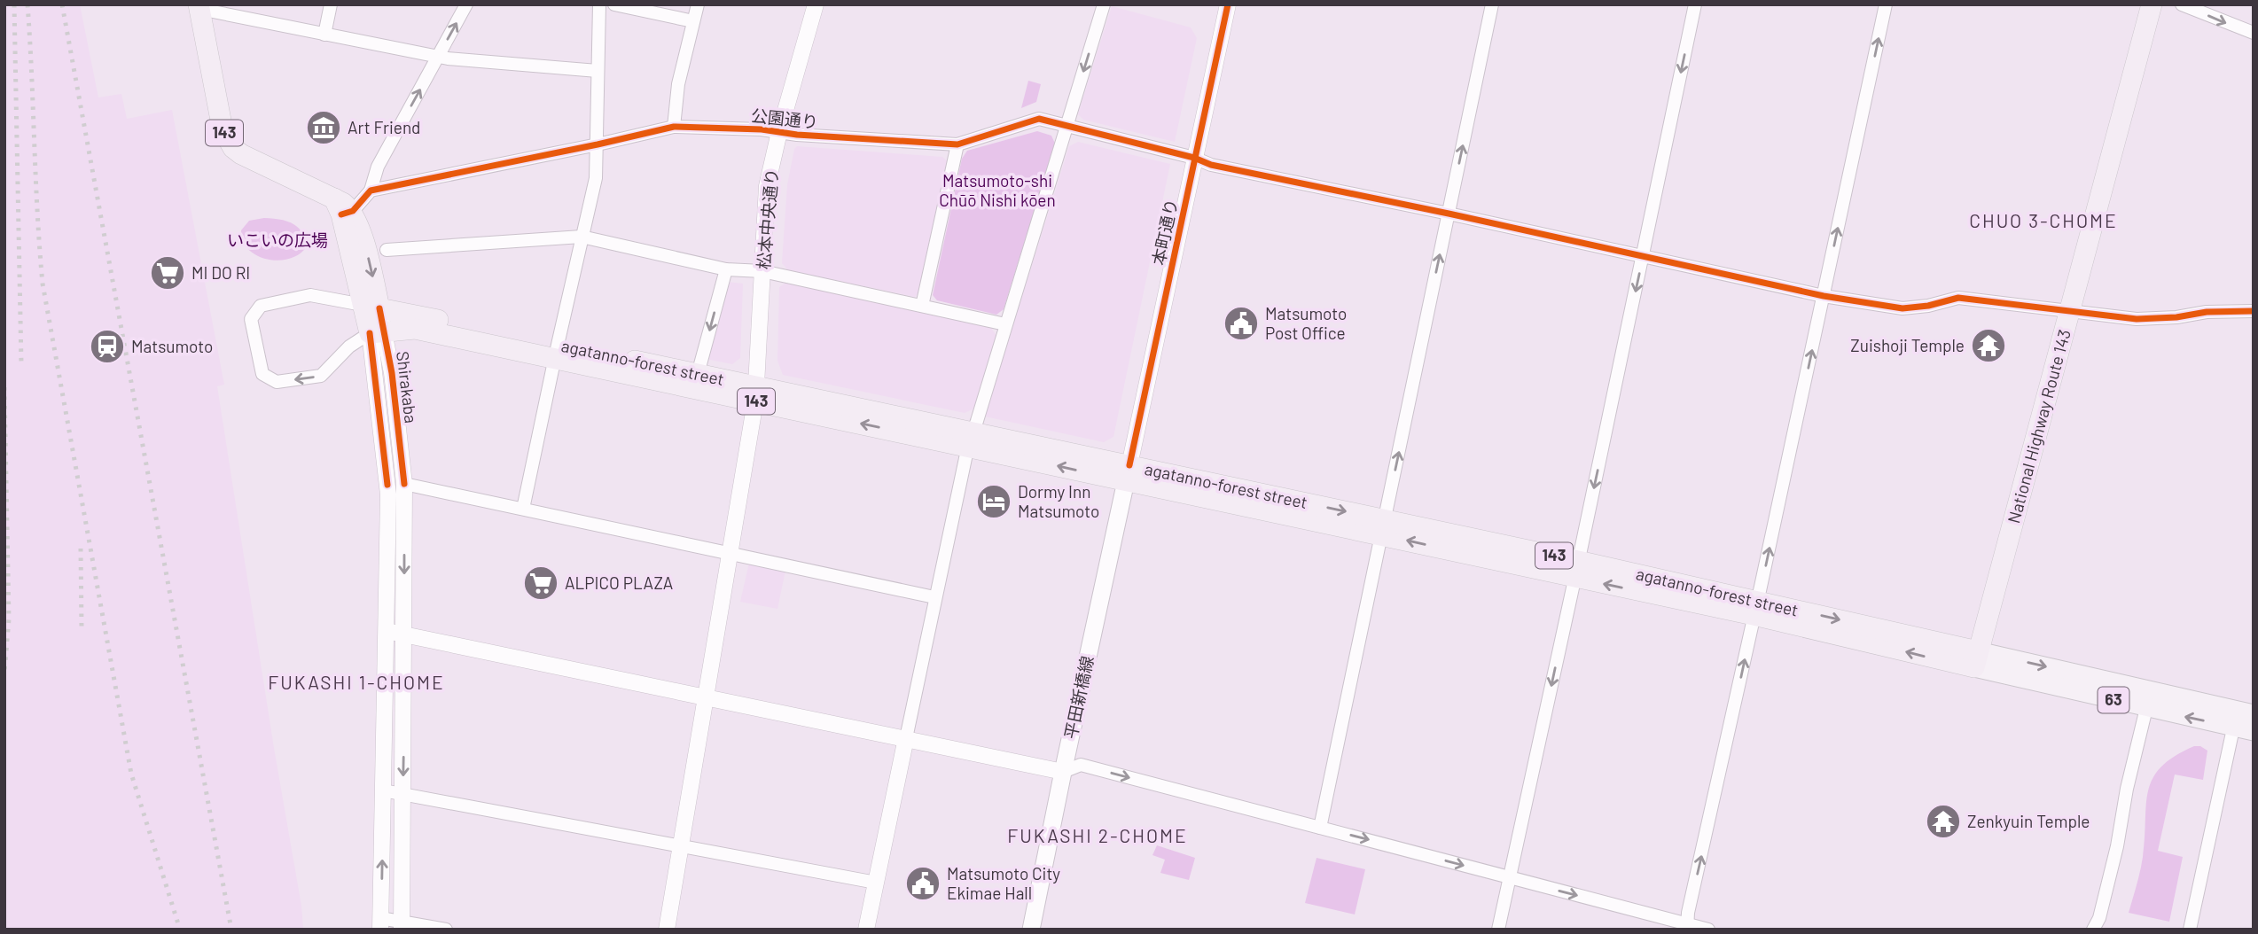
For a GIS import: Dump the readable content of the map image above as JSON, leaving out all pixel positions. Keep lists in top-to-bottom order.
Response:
{
  "streets": {
    "highway": ["143", "agatanno-forest street", "National Highway Route 143"],
    "main road": ["平田新橋線", "63"],
    "street": [
      "公園通り",
      "松本中央通り",
      "本町通り",
      "Shirakaba"
    ]
  },
  "crossings": [
    ["公園通り", "松本中央通り"],
    ["公園通り", "本町通り"],
    ["公園通り", "National Highway Route 143"],
    ["松本中央通り", "agatanno-forest street"],
    ["本町通り", "agatanno-forest street"],
    ["本町通り", "平田新橋線"],
    ["agatanno-forest street", "Shirakaba"],
    ["agatanno-forest street", "National Highway Route 143"],
    ["agatanno-forest street", "平田新橋線"],
    ["agatanno-forest street", "63"],
    ["National Highway Route 143", "63"]
  ],
  "districts": ["CHUO 3-CHOME", "FUKASHI 1-CHOME", "FUKASHI 2-CHOME"],
  "parks": ["Matsumoto-shi Chūō Nishi kōen", "いこいの広場"],
  "places": {
    "museum": ["Art Friend"],
    "supermarket": ["MI DO RI", "ALPICO PLAZA"],
    "public building": ["Matsumoto Post Office", "Matsumoto City Ekimae Hall"],
    "temple": ["Zuishoji Temple", "Zenkyuin Temple"],
    "station": ["Matsumoto"],
    "hotel": ["Dormy Inn Matsumoto"]
  }
}
